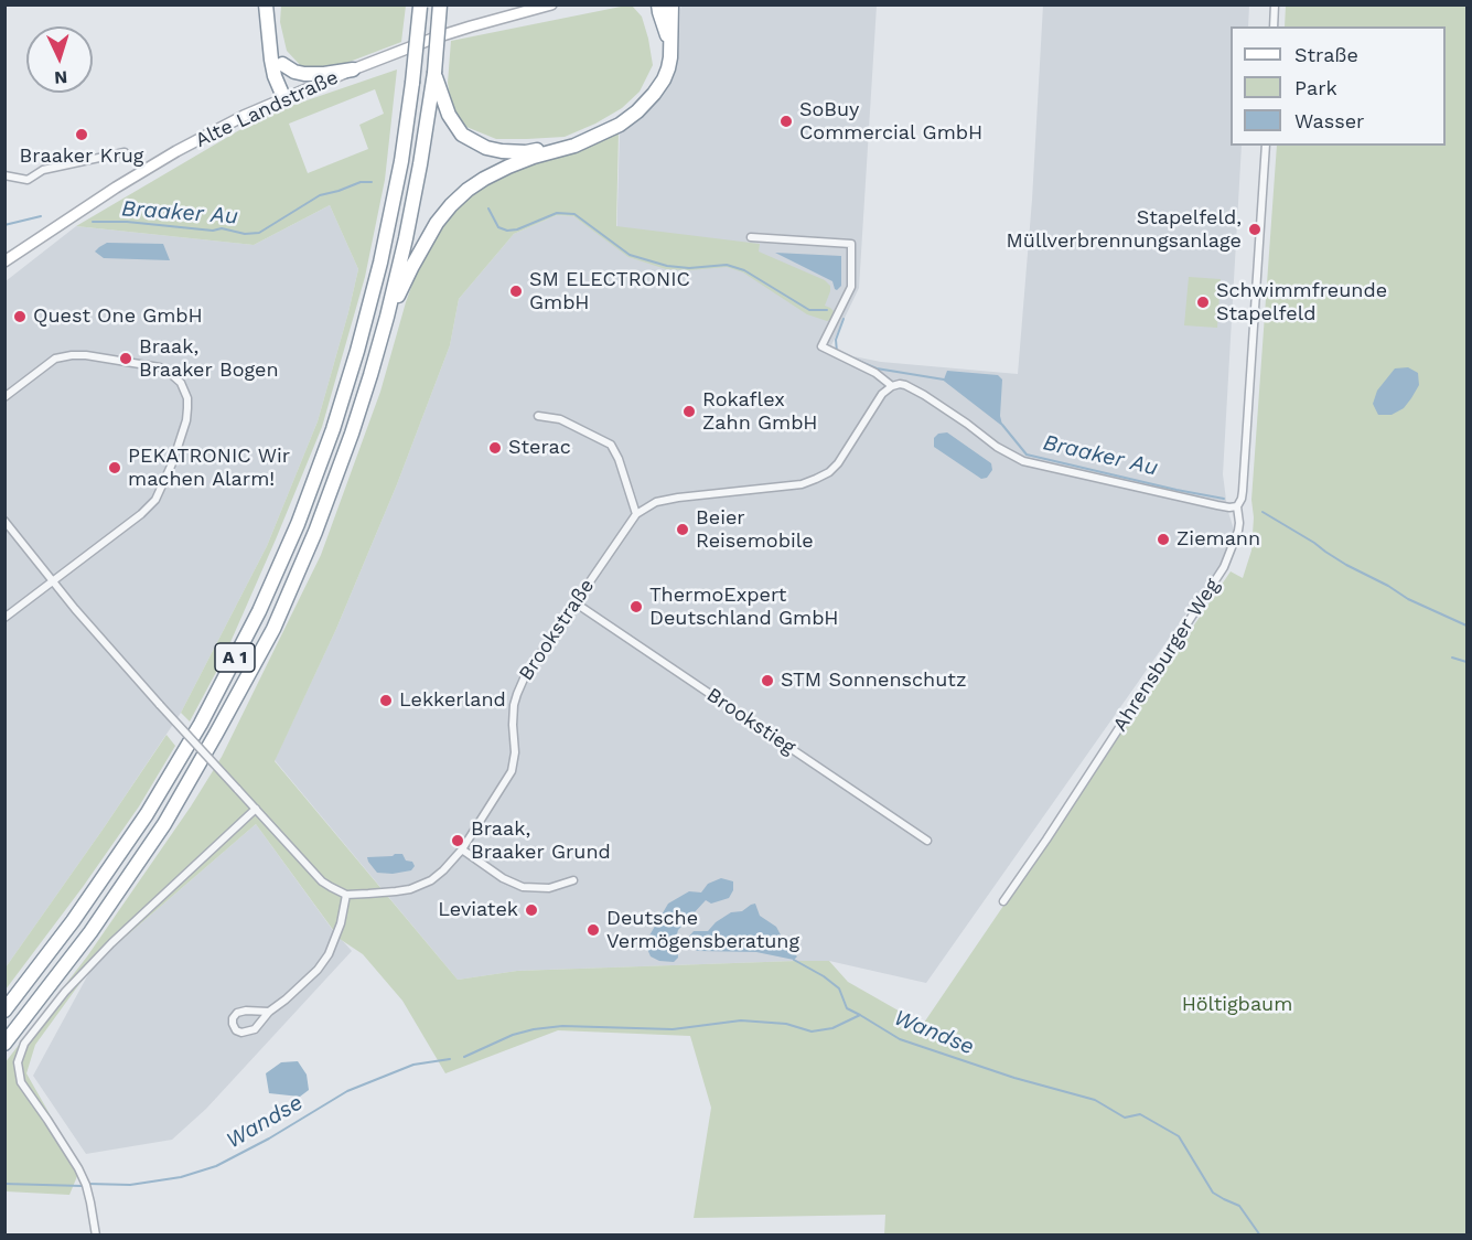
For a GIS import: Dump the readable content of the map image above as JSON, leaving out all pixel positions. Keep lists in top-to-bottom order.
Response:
{
  "streets": {
    "highway": ["A 1"],
    "main road": ["Alte Landstraße"],
    "street": ["Brookstraße", "Ahrensburger Weg", "Brookstieg"]
  },
  "crossings": [
    ["Brookstraße", "Brookstieg"]
  ],
  "water": ["Braaker Au", "Wandse"],
  "parks": ["Höltigbaum"],
  "places": [
    "SoBuy Commercial GmbH",
    "Braaker Krug",
    "Stapelfeld, Müllverbrennungsanlage",
    "SM ELECTRONIC GmbH",
    "Schwimmfreunde Stapelfeld",
    "Quest One GmbH",
    "Braak, Braaker Bogen",
    "Rokaflex Zahn GmbH",
    "Sterac",
    "PEKATRONIC Wir machen Alarm!",
    "Beier Reisemobile",
    "Ziemann",
    "ThermoExpert Deutschland GmbH",
    "STM Sonnenschutz",
    "Lekkerland",
    "Braak, Braaker Grund",
    "Leviatek",
    "Deutsche Vermögensberatung"
  ],
  "legend": ["Straße", "Park", "Wasser"],
  "north": "bottom"
}
